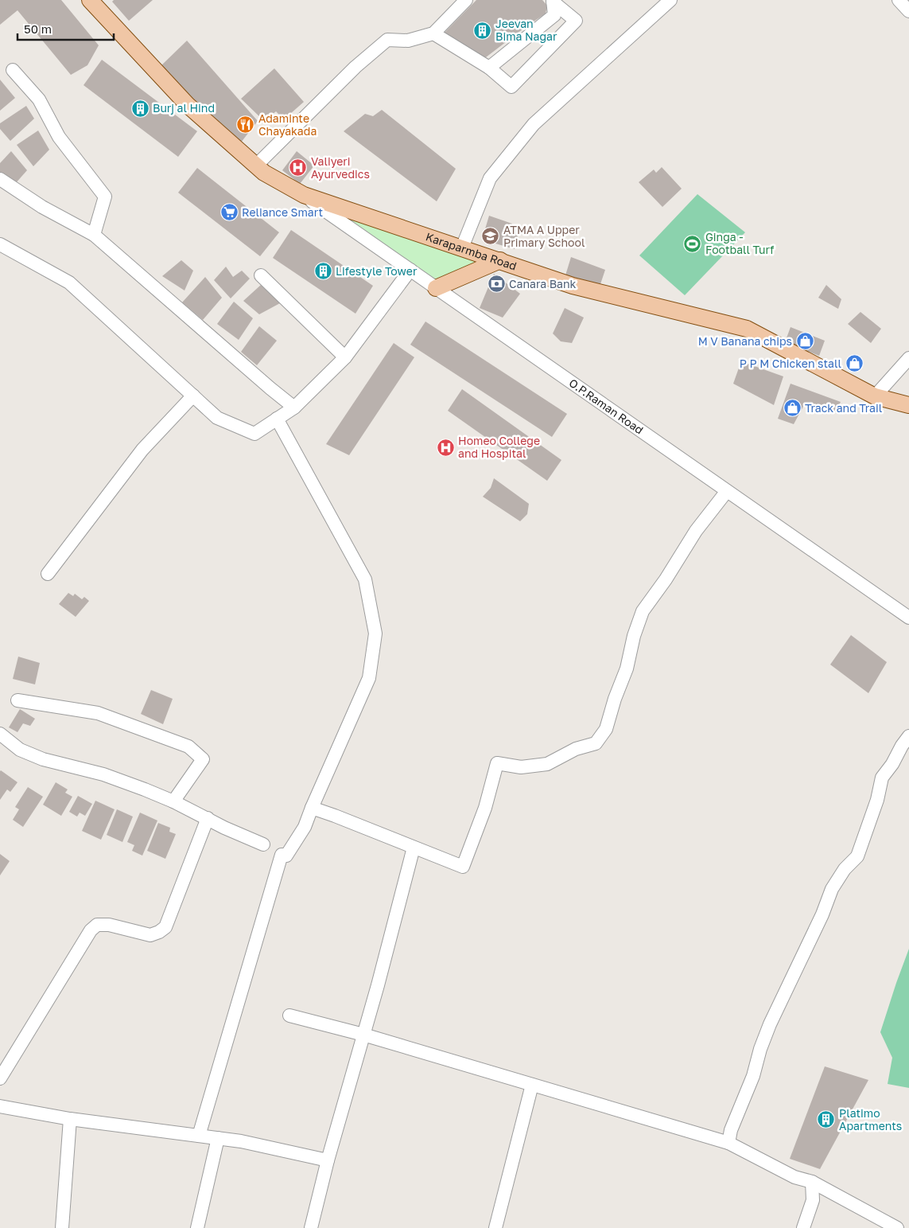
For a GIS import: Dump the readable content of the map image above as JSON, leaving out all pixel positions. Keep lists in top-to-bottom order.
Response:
{
  "streets": {
    "main road": ["Karaparmba Road"],
    "street": ["O.P.Raman Road"]
  },
  "crossings": [
    ["Karaparmba Road", "O.P.Raman Road"]
  ],
  "places": {
    "building": [
      "Jeevan Bima Nagar",
      "Burj al Hind",
      "Lifestyle Tower",
      "Platimo Apartments"
    ],
    "restaurant": ["Adaminte Chayakada"],
    "hospital": ["Valiyeri Ayurvedics", "Homeo College and Hospital"],
    "supermarket": ["Reliance Smart"],
    "school or university": ["ATMA A Upper Primary School"],
    "sports": ["Ginga - Football Turf"],
    "bank": ["Canara Bank"],
    "shop": ["M V Banana chips", "P P M Chicken stall", "Track and Trail"]
  },
  "scale_bar": "50 m"
}
